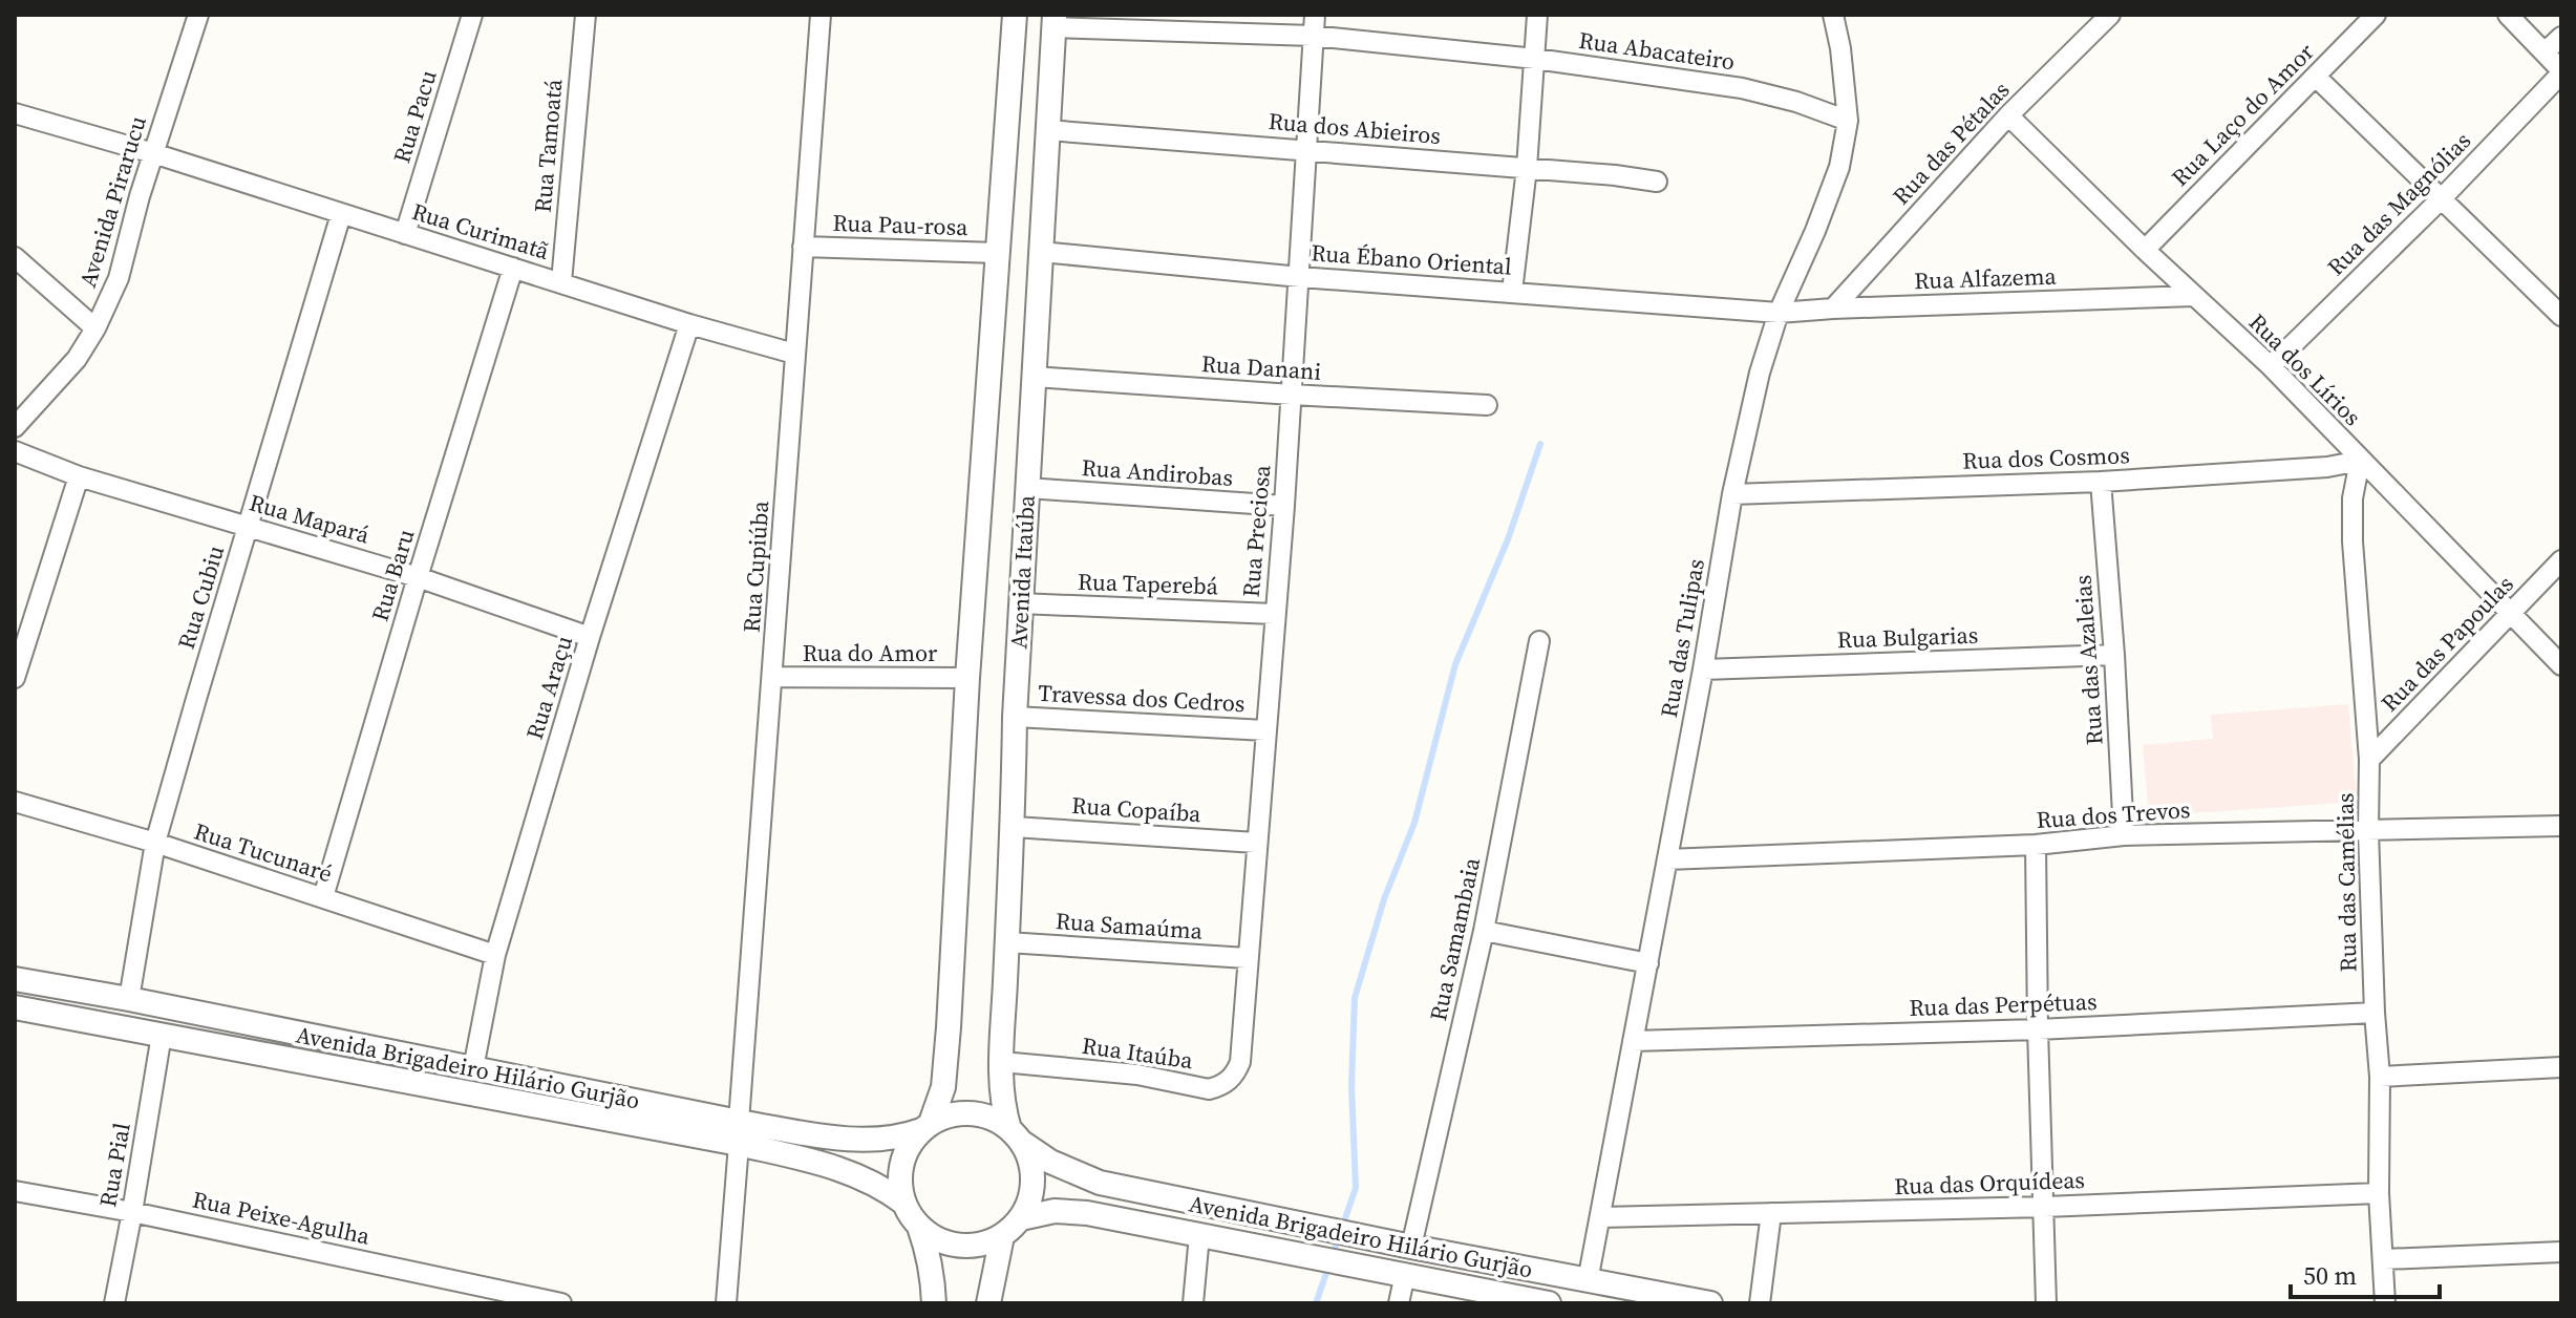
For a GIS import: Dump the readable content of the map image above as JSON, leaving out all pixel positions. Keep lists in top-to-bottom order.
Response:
{
  "streets": {
    "street": [
      "Rua Abacateiro",
      "Rua Laço do Amor",
      "Rua Pacu",
      "Rua dos Abieiros",
      "Rua das Pétalas",
      "Rua Tamoatá",
      "Avenida Pirarucu",
      "Rua das Magnólias",
      "Rua Pau-rosa",
      "Rua Curimatã",
      "Rua Ébano Oriental",
      "Rua Alfazema",
      "Rua Danani",
      "Rua dos Lírios",
      "Rua dos Cosmos",
      "Rua Andirobas",
      "Rua Mapará",
      "Rua Preciosa",
      "Rua Cupiúba",
      "Avenida Itaúba",
      "Rua Baru",
      "Rua Taperebá",
      "Rua Cubiu",
      "Rua Bulgarias",
      "Rua das Tulipas",
      "Rua das Papoulas",
      "Rua do Amor",
      "Rua das Azaleias",
      "Rua Araçu",
      "Travessa dos Cedros",
      "Rua Copaíba",
      "Rua dos Trevos",
      "Rua Tucunaré",
      "Rua das Camélias",
      "Rua Samaúma",
      "Rua Samambaia",
      "Rua das Perpétuas",
      "Rua Itaúba",
      "Avenida Brigadeiro Hilário Gurjão",
      "Rua Pial",
      "Rua das Orquídeas",
      "Rua Peixe-Agulha"
    ]
  },
  "crossings": [
    ["Rua Abacateiro", "Rua Preciosa"],
    ["Rua Abacateiro", "Avenida Itaúba"],
    ["Rua Abacateiro", "Rua das Tulipas"],
    ["Rua Laço do Amor", "Rua dos Lírios"],
    ["Rua Pacu", "Rua Curimatã"],
    ["Rua dos Abieiros", "Rua Preciosa"],
    ["Rua dos Abieiros", "Avenida Itaúba"],
    ["Rua das Pétalas", "Rua Alfazema"],
    ["Rua das Pétalas", "Rua dos Lírios"],
    ["Rua Tamoatá", "Rua Curimatã"],
    ["Avenida Pirarucu", "Rua Curimatã"],
    ["Rua das Magnólias", "Rua dos Lírios"],
    ["Rua Pau-rosa", "Rua Cupiúba"],
    ["Rua Pau-rosa", "Avenida Itaúba"],
    ["Rua Curimatã", "Rua Cupiúba"],
    ["Rua Curimatã", "Rua Baru"],
    ["Rua Curimatã", "Rua Cubiu"],
    ["Rua Curimatã", "Rua Araçu"],
    ["Rua Ébano Oriental", "Rua Alfazema"],
    ["Rua Ébano Oriental", "Rua Preciosa"],
    ["Rua Ébano Oriental", "Avenida Itaúba"],
    ["Rua Ébano Oriental", "Rua das Tulipas"],
    ["Rua Alfazema", "Rua dos Lírios"],
    ["Rua Alfazema", "Rua das Tulipas"],
    ["Rua Danani", "Rua Preciosa"],
    ["Rua Danani", "Avenida Itaúba"],
    ["Rua dos Lírios", "Rua dos Cosmos"],
    ["Rua dos Lírios", "Rua das Papoulas"],
    ["Rua dos Lírios", "Rua das Camélias"],
    ["Rua dos Cosmos", "Rua das Tulipas"],
    ["Rua dos Cosmos", "Rua das Azaleias"],
    ["Rua dos Cosmos", "Rua das Camélias"],
    ["Rua Andirobas", "Rua Preciosa"],
    ["Rua Andirobas", "Avenida Itaúba"],
    ["Rua Mapará", "Rua Baru"],
    ["Rua Mapará", "Rua Cubiu"],
    ["Rua Mapará", "Rua Araçu"],
    ["Rua Preciosa", "Rua Taperebá"],
    ["Rua Preciosa", "Travessa dos Cedros"],
    ["Rua Preciosa", "Rua Copaíba"],
    ["Rua Preciosa", "Rua Samaúma"],
    ["Rua Preciosa", "Rua Itaúba"],
    ["Rua Cupiúba", "Rua do Amor"],
    ["Rua Cupiúba", "Avenida Brigadeiro Hilário Gurjão"],
    ["Avenida Itaúba", "Rua Taperebá"],
    ["Avenida Itaúba", "Rua do Amor"],
    ["Avenida Itaúba", "Travessa dos Cedros"],
    ["Avenida Itaúba", "Rua Copaíba"],
    ["Avenida Itaúba", "Rua Samaúma"],
    ["Avenida Itaúba", "Rua Itaúba"],
    ["Avenida Itaúba", "Avenida Brigadeiro Hilário Gurjão"],
    ["Rua Baru", "Rua Tucunaré"],
    ["Rua Cubiu", "Rua Tucunaré"],
    ["Rua Cubiu", "Avenida Brigadeiro Hilário Gurjão"],
    ["Rua Bulgarias", "Rua das Tulipas"],
    ["Rua Bulgarias", "Rua das Azaleias"],
    ["Rua das Tulipas", "Rua dos Trevos"],
    ["Rua das Tulipas", "Rua das Perpétuas"],
    ["Rua das Tulipas", "Avenida Brigadeiro Hilário Gurjão"],
    ["Rua das Tulipas", "Rua das Orquídeas"],
    ["Rua das Papoulas", "Rua das Camélias"],
    ["Rua das Azaleias", "Rua dos Trevos"],
    ["Rua Araçu", "Rua Tucunaré"],
    ["Rua Araçu", "Avenida Brigadeiro Hilário Gurjão"],
    ["Rua dos Trevos", "Rua das Camélias"],
    ["Rua das Camélias", "Rua das Perpétuas"],
    ["Rua das Camélias", "Rua das Orquídeas"],
    ["Rua Samambaia", "Avenida Brigadeiro Hilário Gurjão"],
    ["Avenida Brigadeiro Hilário Gurjão", "Rua Pial"],
    ["Rua Pial", "Rua Peixe-Agulha"]
  ],
  "scale_bar": "50 m"
}
